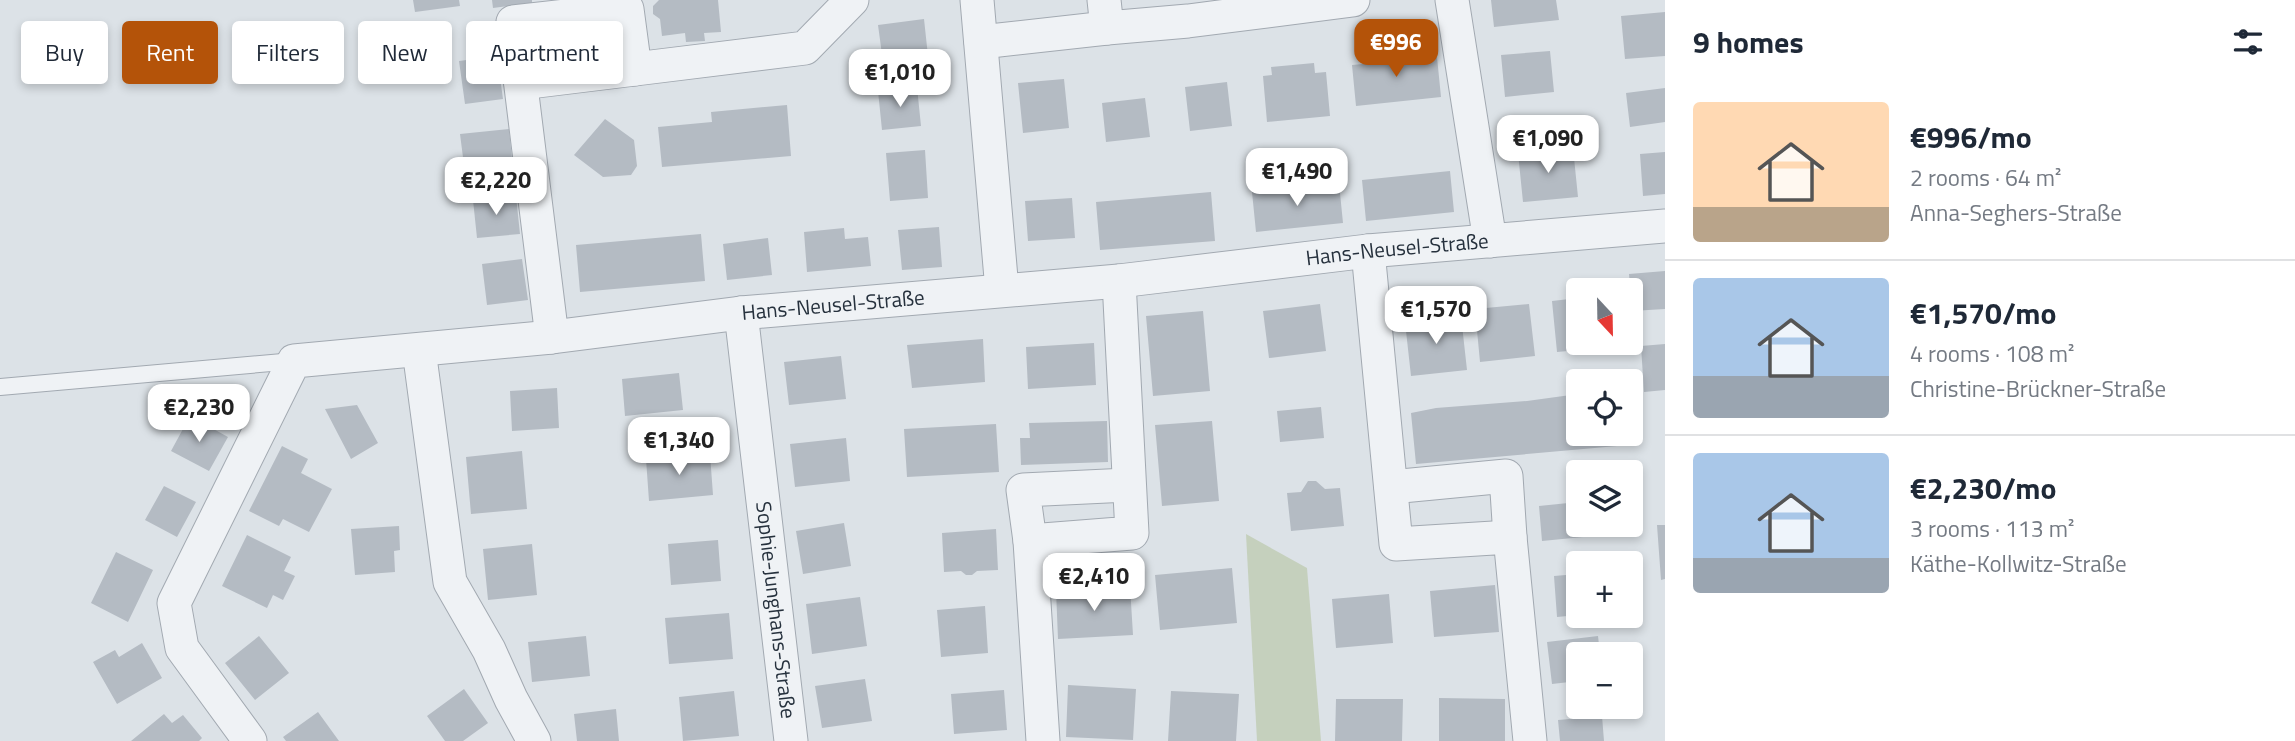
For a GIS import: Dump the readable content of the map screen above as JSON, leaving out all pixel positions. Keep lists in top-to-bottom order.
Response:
{
  "streets": {
    "street": ["Hans-Neusel-Straße", "Sophie-Junghans-Straße"]
  },
  "crossings": [
    ["Hans-Neusel-Straße", "Sophie-Junghans-Straße"]
  ],
  "north": "bottom",
  "page": {
    "heading": "9 homes",
    "price": [
      "€996",
      "€1,010",
      "€1,090",
      "€1,490",
      "€2,220",
      "€1,570",
      "€2,230",
      "€1,340",
      "€2,410"
    ],
    "chip": [
      "Buy",
      "Rent",
      "Filters",
      "New",
      "Apartment"
    ],
    "list": [
      {
        "name": "€996/mo",
        "note": "2 rooms · 64 m² · Anna-Seghers-Straße"
      },
      {
        "name": "€1,570/mo",
        "note": "4 rooms · 108 m² · Christine-Brückner-Straße"
      },
      {
        "name": "€2,230/mo",
        "note": "3 rooms · 113 m² · Käthe-Kollwitz-Straße"
      }
    ],
    "map_buttons": ["+", "−"]
  }
}
